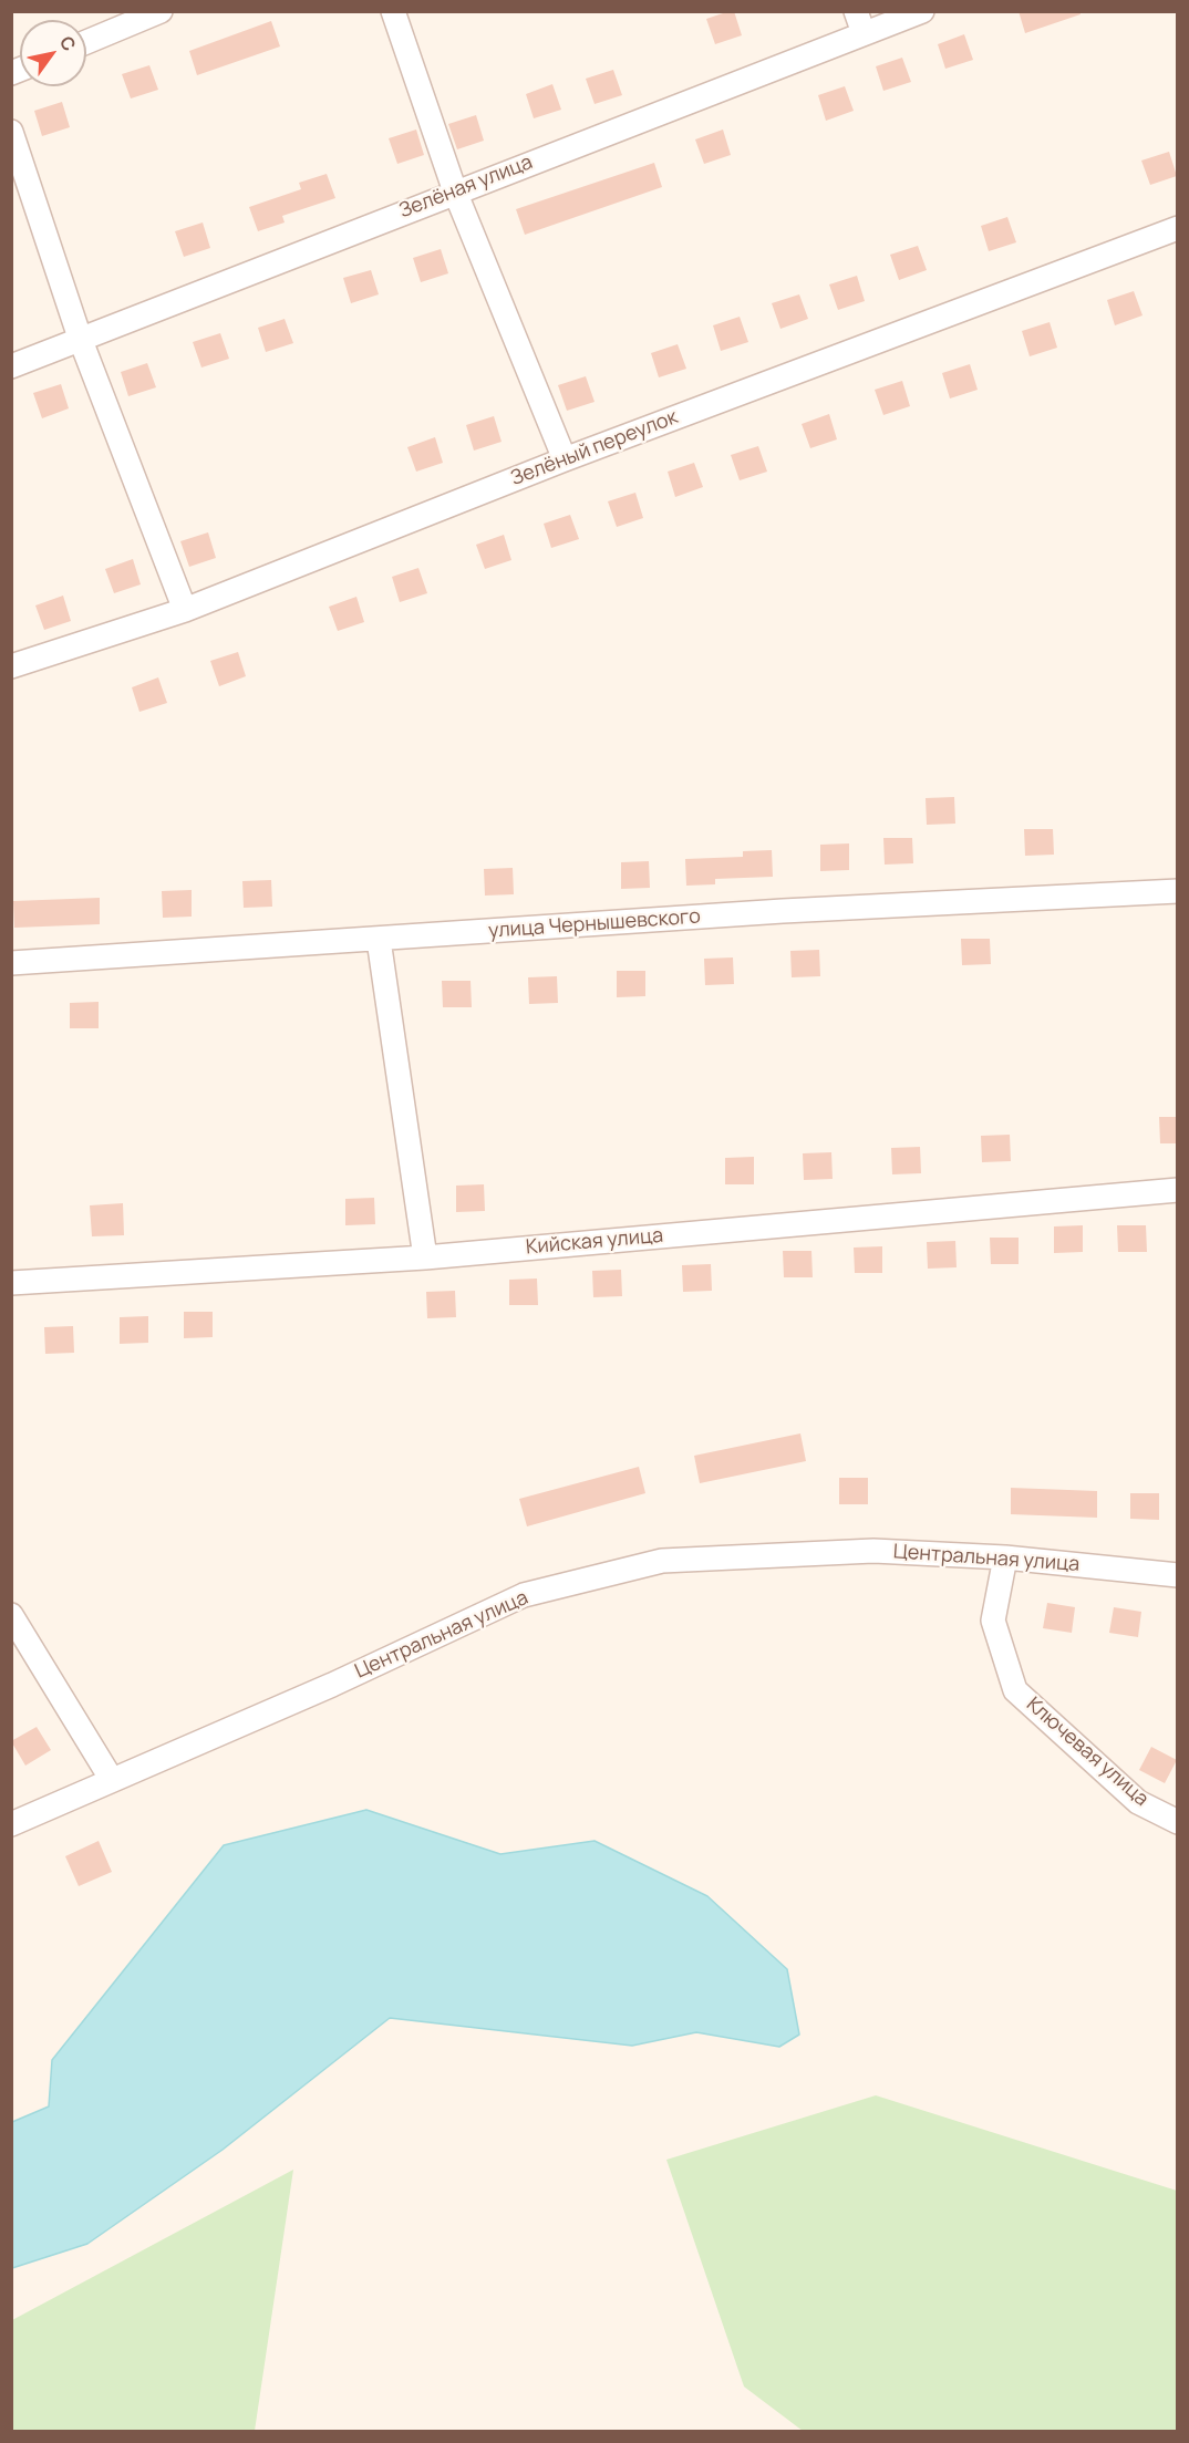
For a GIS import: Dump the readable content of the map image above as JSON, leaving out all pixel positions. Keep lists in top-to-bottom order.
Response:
{
  "streets": {
    "street": [
      "Зелёная улица",
      "Зелёный переулок",
      "улица Чернышевского",
      "Кийская улица",
      "Центральная улица",
      "Ключевая улица"
    ]
  },
  "crossings": [
    ["Центральная улица", "Ключевая улица"]
  ],
  "north": "top right"
}
